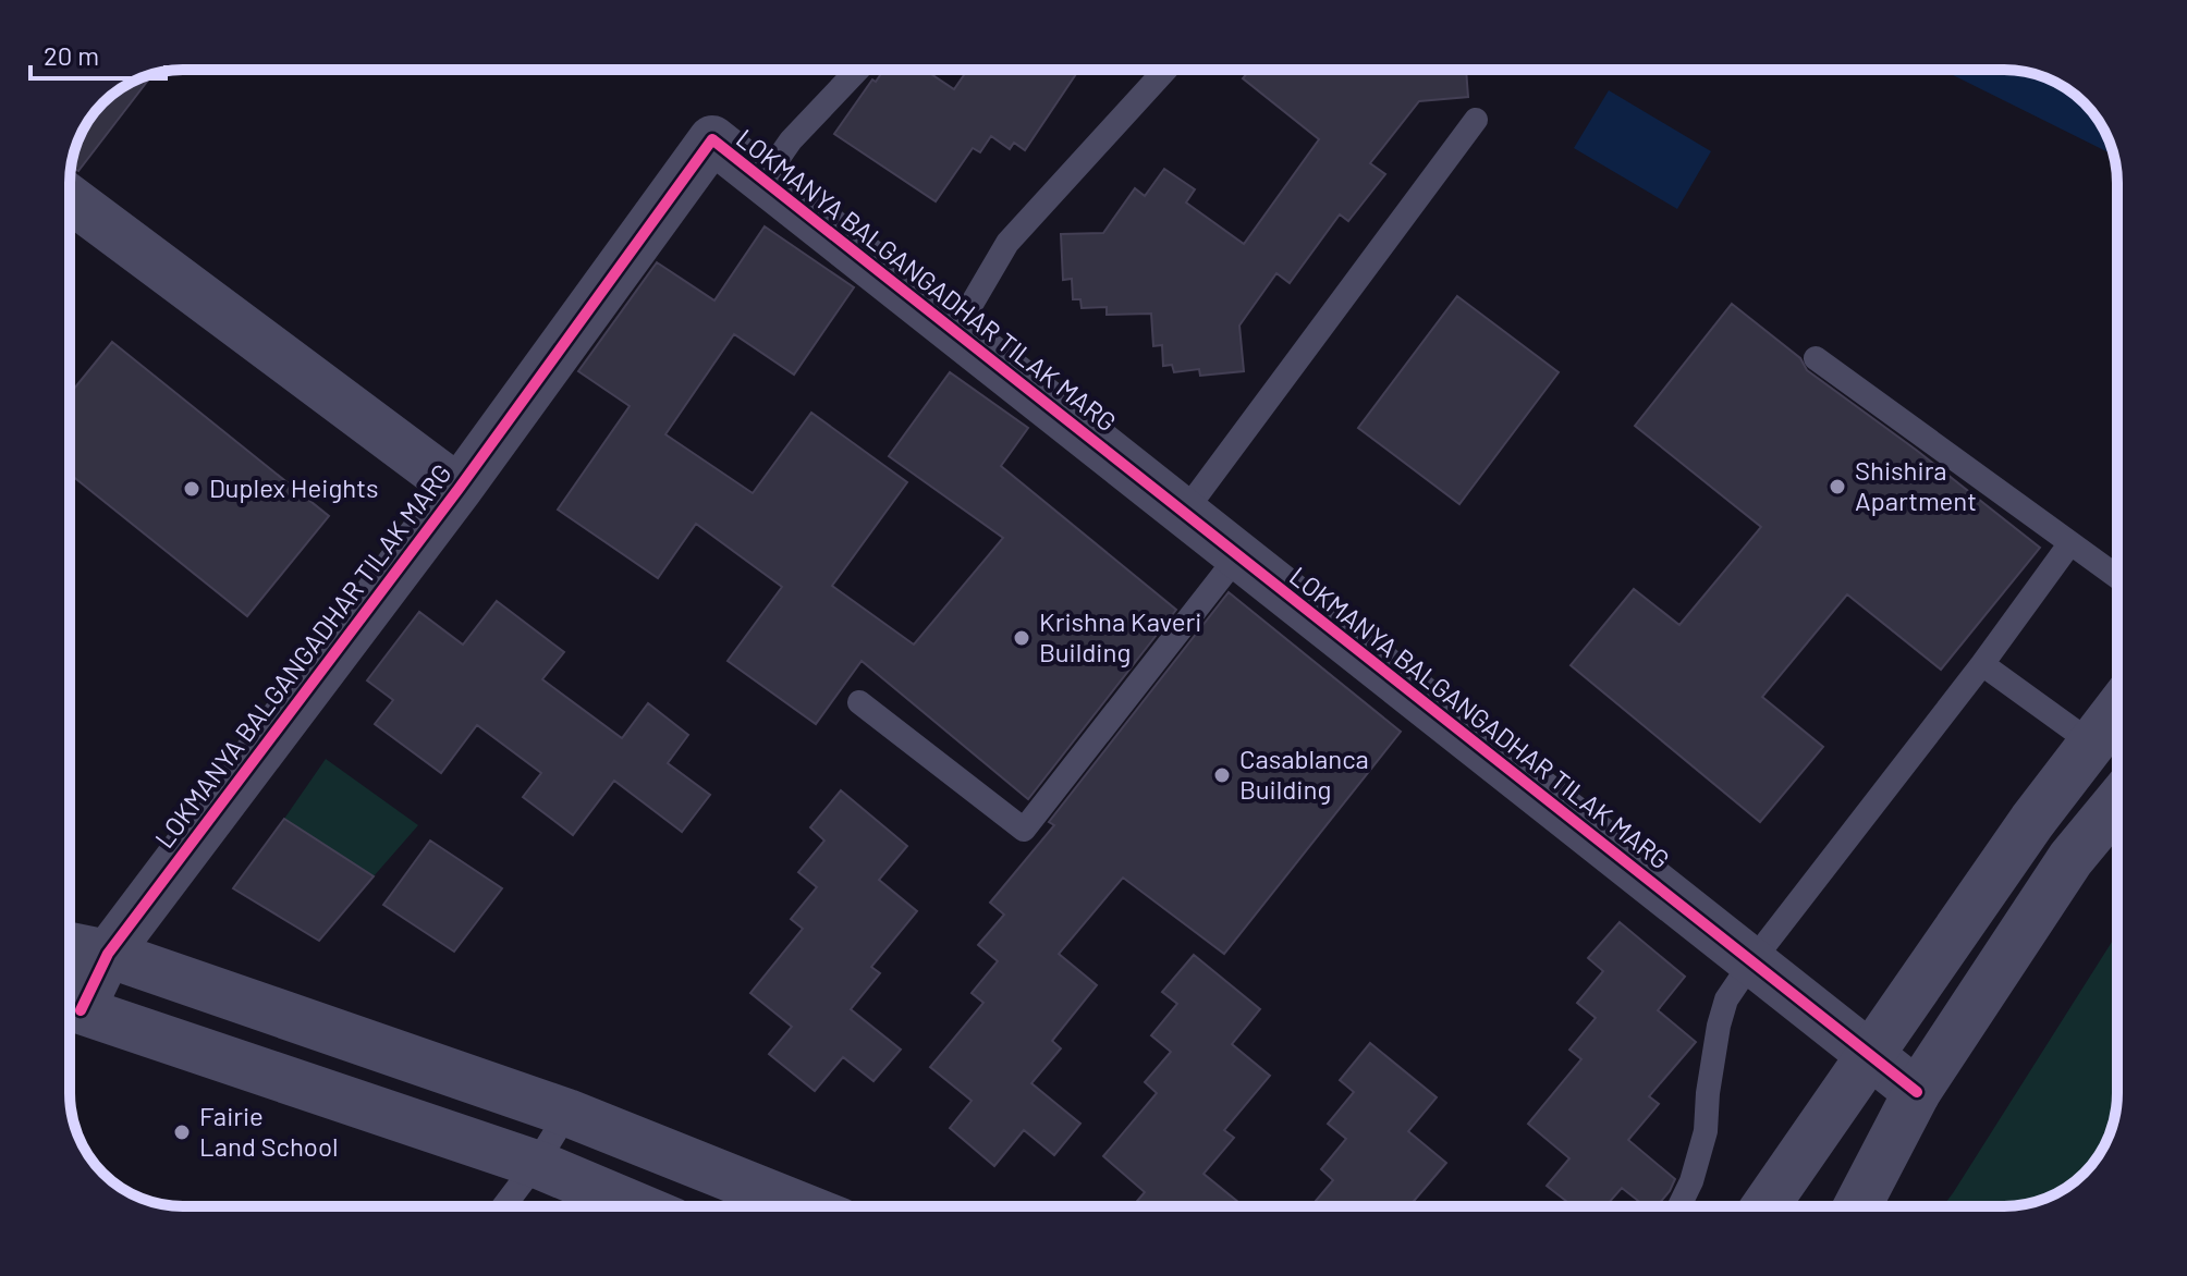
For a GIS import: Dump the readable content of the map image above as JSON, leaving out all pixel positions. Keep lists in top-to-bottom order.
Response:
{
  "streets": {
    "street": ["LOKMANYA BALGANGADHAR TILAK MARG"]
  },
  "places": [
    "Shishira Apartment",
    "Duplex Heights",
    "Krishna Kaveri Building",
    "Casablanca Building",
    "Fairie Land School"
  ],
  "scale_bar": "20 m"
}
